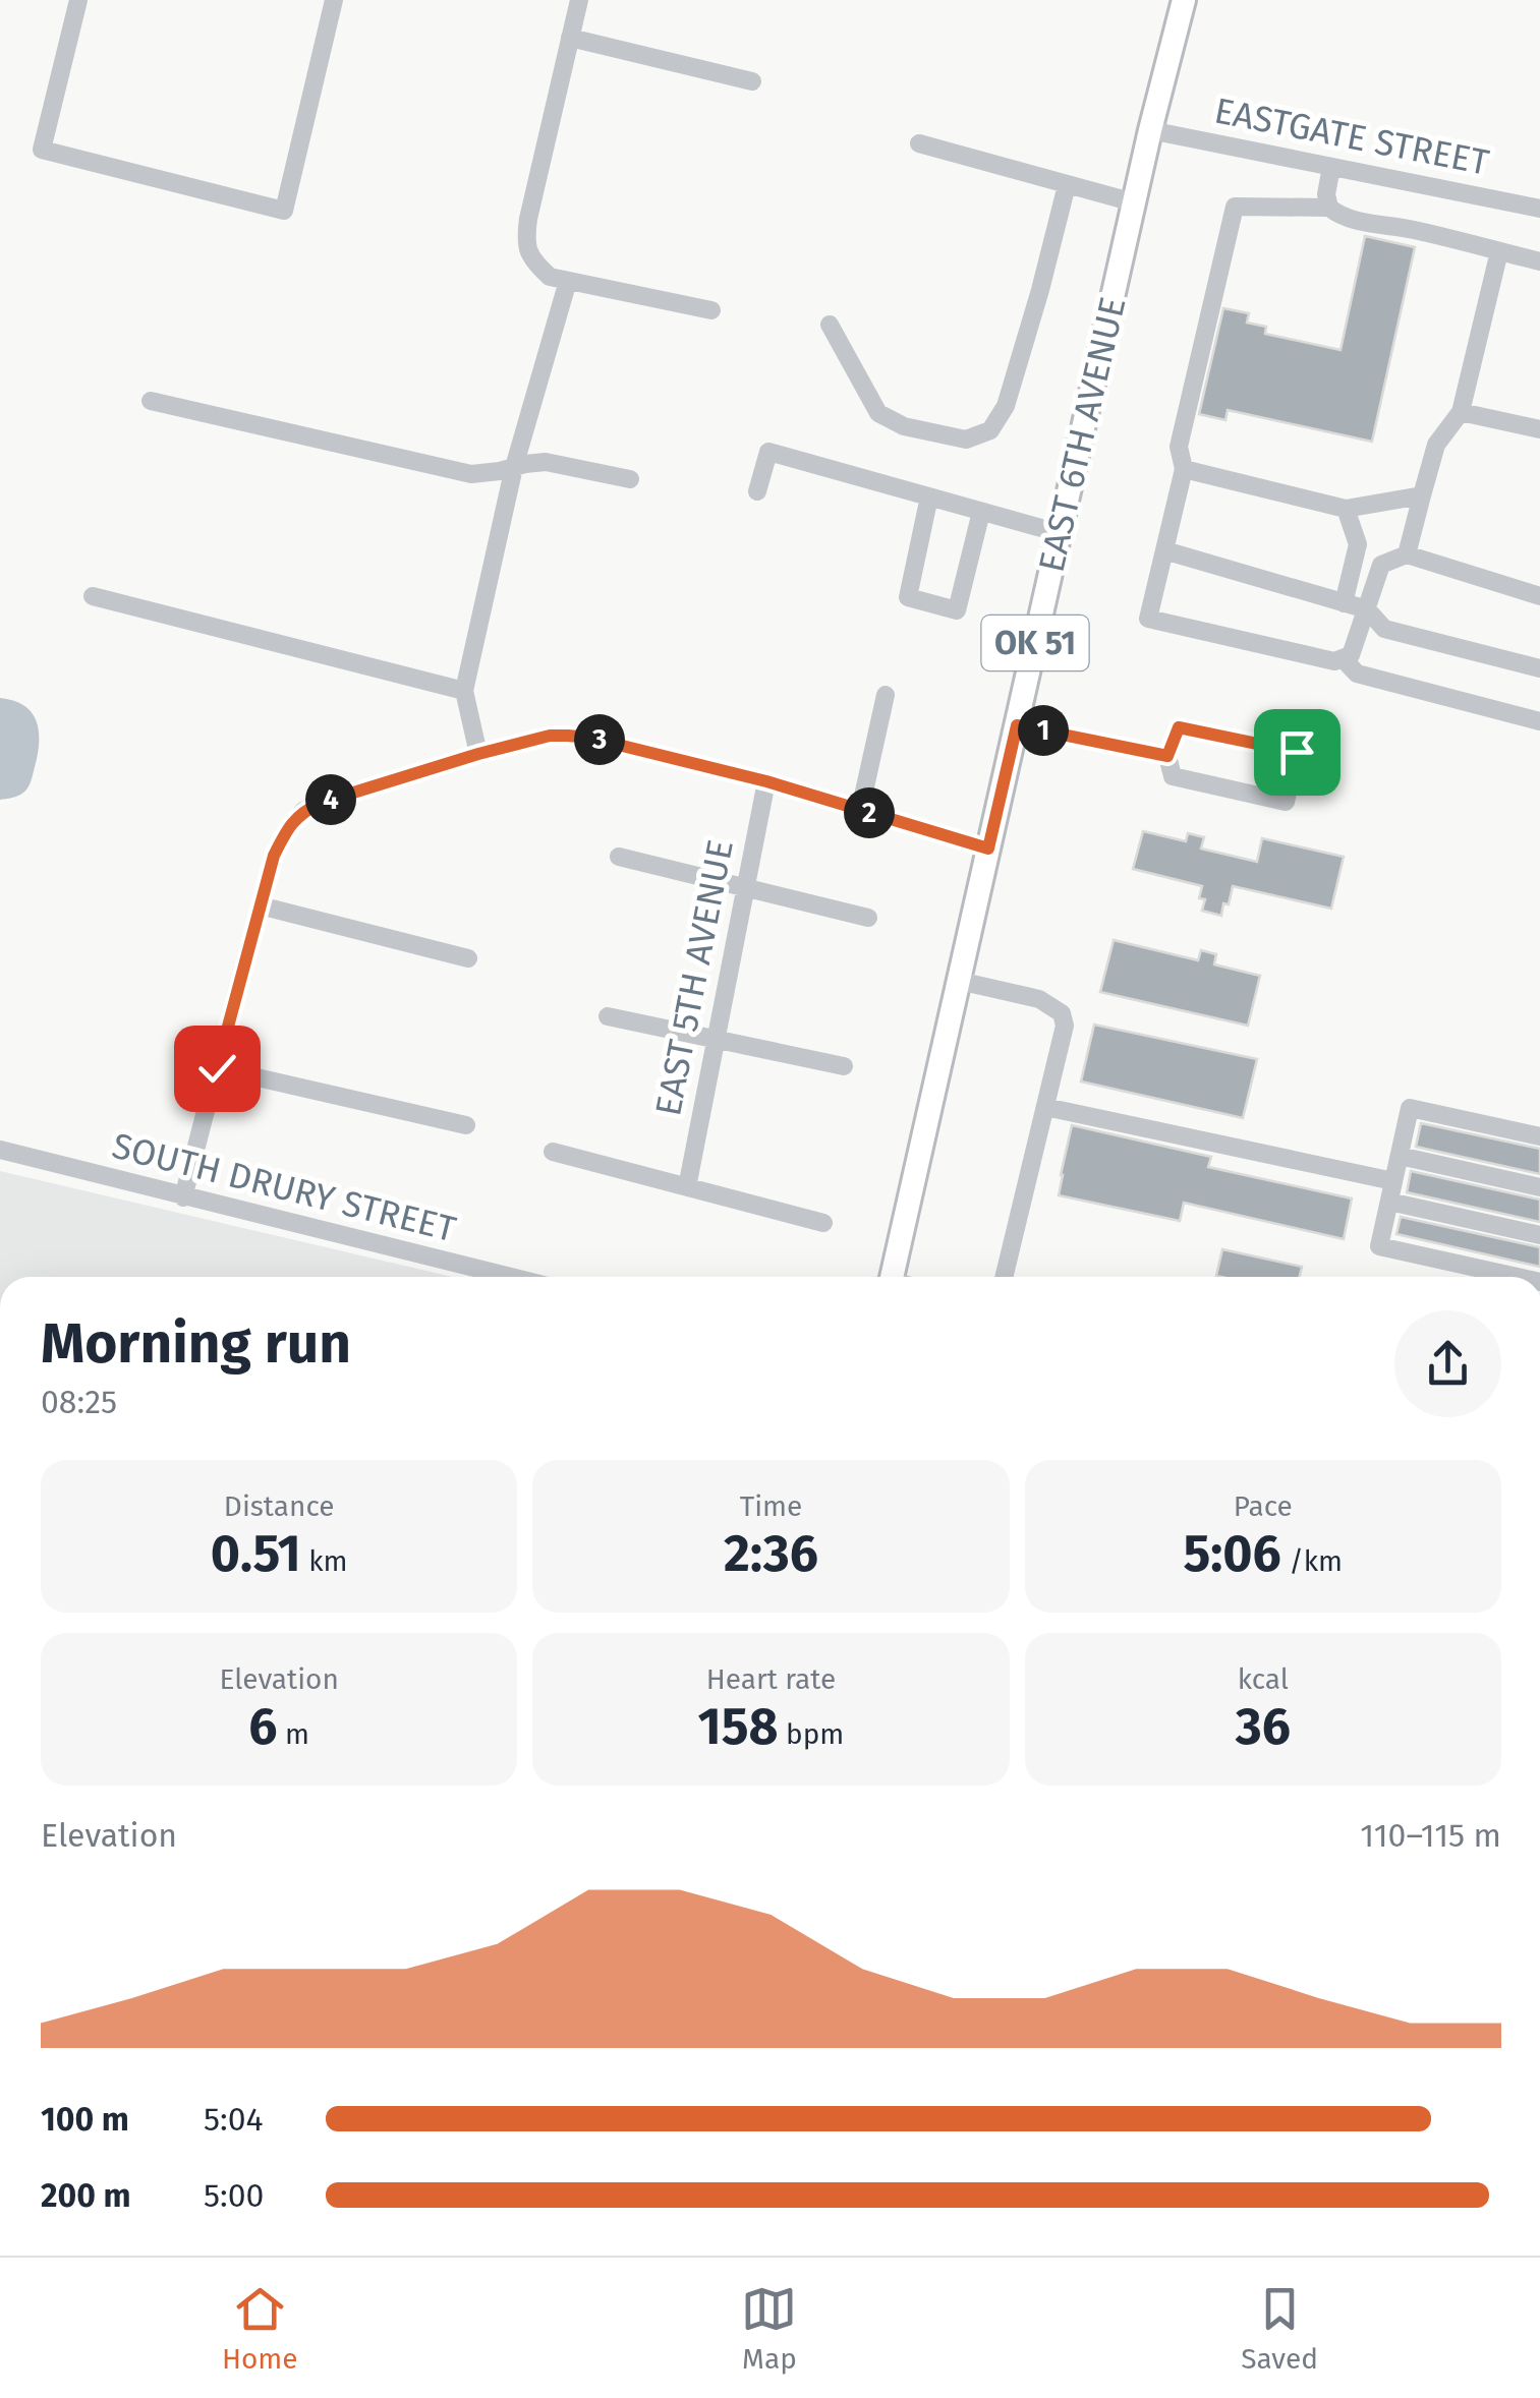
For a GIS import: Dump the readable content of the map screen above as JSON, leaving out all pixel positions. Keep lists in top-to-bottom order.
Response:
{
  "streets": {
    "main road": ["EAST 6TH AVENUE", "OK 51"],
    "street": ["EASTGATE STREET", "EAST 5TH AVENUE", "SOUTH DRURY STREET"]
  },
  "crossings": [
    ["EASTGATE STREET", "EAST 6TH AVENUE"]
  ],
  "page": {
    "pins": [
      "1",
      "3",
      "4",
      "2"
    ],
    "heading": ["Morning run", "08:25"],
    "stats": [
      ["Distance", "0.51 km"],
      ["Time", "2:36"],
      ["Pace", "5:06 /km"],
      ["Elevation", "6 m"],
      ["Heart rate", "158 bpm"],
      ["kcal", "36"]
    ],
    "chart": ["Elevation", "110–115 m"],
    "list": [
      {
        "name": "100 m",
        "note": "5:04"
      },
      {
        "name": "200 m",
        "note": "5:00"
      }
    ],
    "tabs": ["Home", "Map", "Saved"]
  }
}
